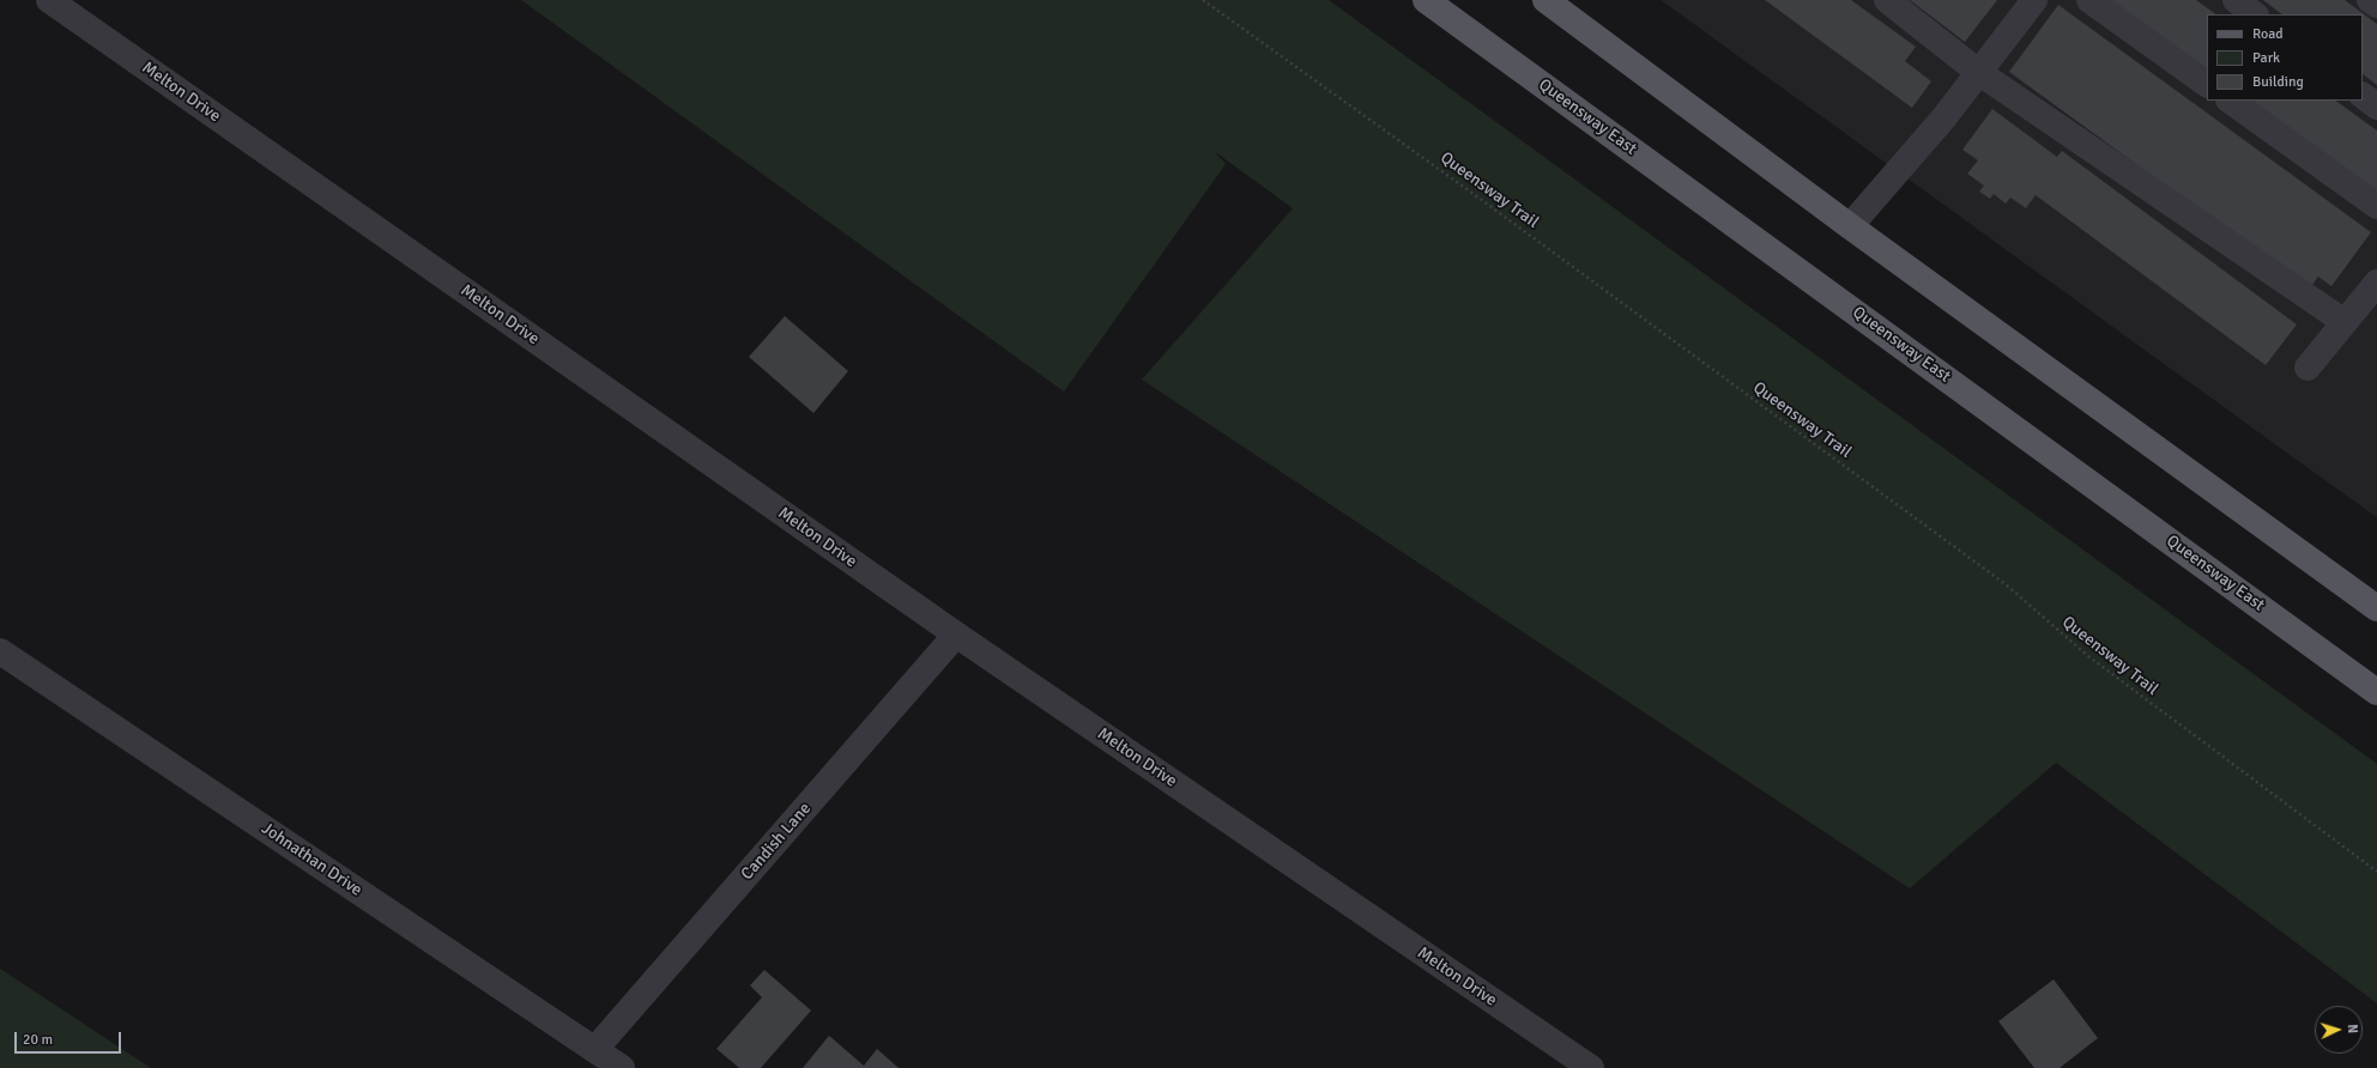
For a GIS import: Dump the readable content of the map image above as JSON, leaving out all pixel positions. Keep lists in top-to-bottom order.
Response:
{
  "streets": {
    "main road": ["Queensway East"],
    "street": ["Melton Drive", "Candish Lane", "Johnathan Drive"],
    "path": ["Queensway Trail"]
  },
  "crossings": [
    ["Melton Drive", "Candish Lane"],
    ["Candish Lane", "Johnathan Drive"]
  ],
  "legend": ["Road", "Park", "Building"],
  "scale_bar": "20 m",
  "north": "right"
}
